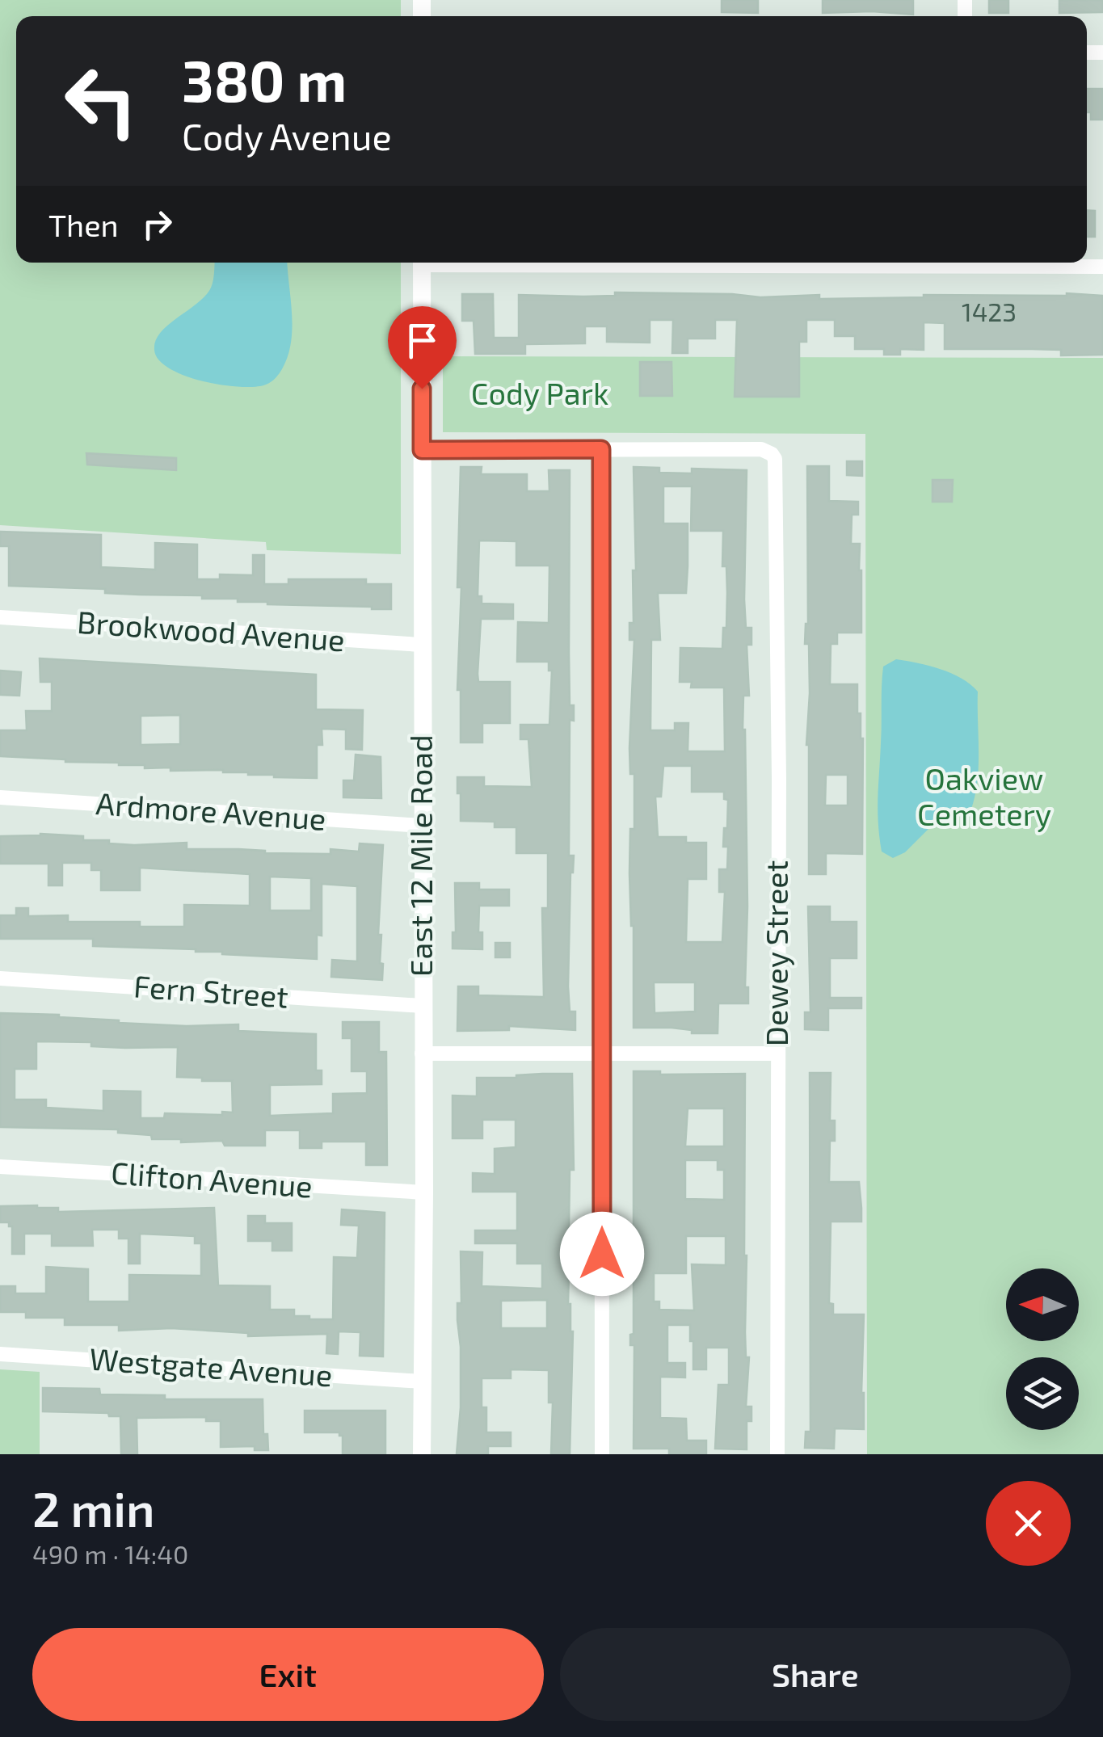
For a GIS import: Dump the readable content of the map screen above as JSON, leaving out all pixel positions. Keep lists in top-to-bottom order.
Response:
{
  "streets": {
    "main road": ["East 12 Mile Road"],
    "street": [
      "Brookwood Avenue",
      "Ardmore Avenue",
      "Dewey Street",
      "Fern Street",
      "Clifton Avenue",
      "Westgate Avenue"
    ]
  },
  "crossings": [
    ["Brookwood Avenue", "East 12 Mile Road"],
    ["Ardmore Avenue", "East 12 Mile Road"],
    ["East 12 Mile Road", "Fern Street"],
    ["East 12 Mile Road", "Clifton Avenue"],
    ["East 12 Mile Road", "Westgate Avenue"]
  ],
  "parks": ["Cody Park", "Oakview Cemetery"],
  "house_numbers": ["1423"],
  "north": "left",
  "page": {
    "turn": ["380 m", "Cody Avenue"],
    "then": "Then",
    "heading": ["2 min", "490 m · 14:40"],
    "buttons": ["Exit", "Share"]
  }
}
